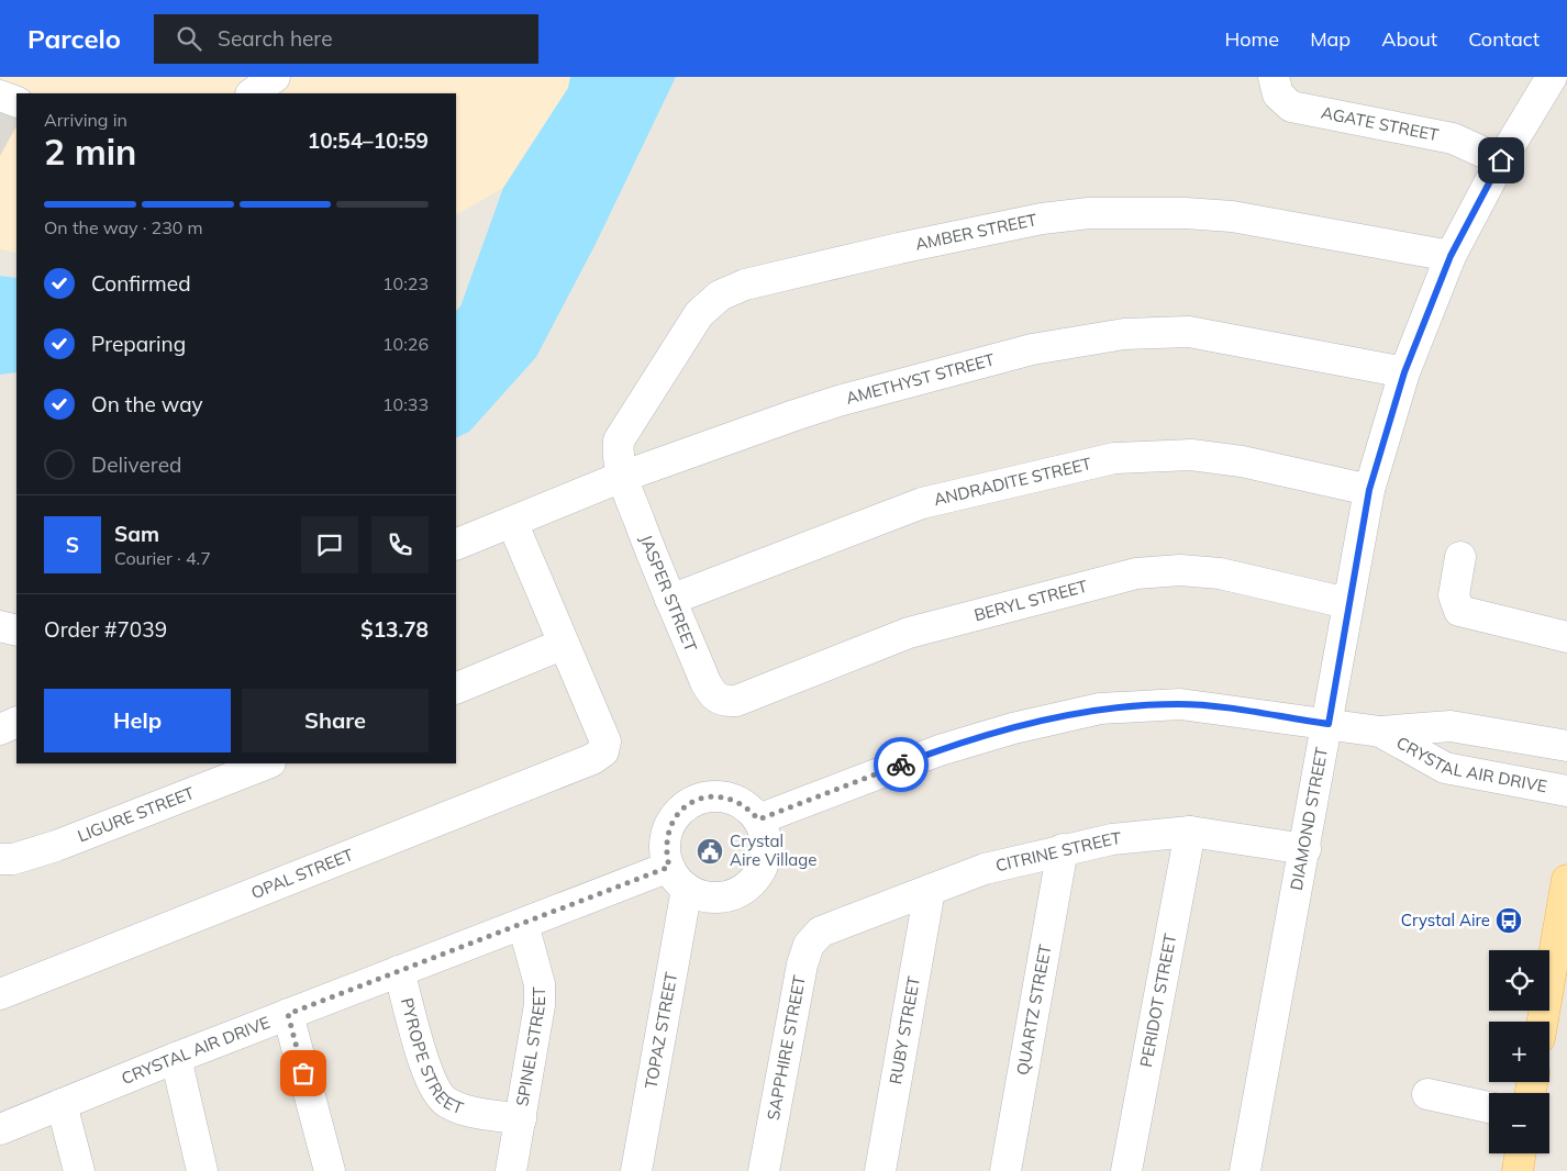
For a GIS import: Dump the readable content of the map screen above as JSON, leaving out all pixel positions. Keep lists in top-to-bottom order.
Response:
{
  "streets": {
    "street": [
      "AGATE STREET",
      "AMBER STREET",
      "AMETHYST STREET",
      "ANDRADITE STREET",
      "JASPER STREET",
      "BERYL STREET",
      "CRYSTAL AIR DRIVE",
      "LIGURE STREET",
      "DIAMOND STREET",
      "CITRINE STREET",
      "OPAL STREET",
      "PERIDOT STREET",
      "QUARTZ STREET",
      "TOPAZ STREET",
      "RUBY STREET",
      "SPINEL STREET",
      "SAPPHIRE STREET",
      "PYROPE STREET"
    ]
  },
  "crossings": [
    ["AGATE STREET", "DIAMOND STREET"],
    ["AMBER STREET", "AMETHYST STREET"],
    ["AMBER STREET", "JASPER STREET"],
    ["AMBER STREET", "DIAMOND STREET"],
    ["AMETHYST STREET", "JASPER STREET"],
    ["AMETHYST STREET", "DIAMOND STREET"],
    ["ANDRADITE STREET", "JASPER STREET"],
    ["ANDRADITE STREET", "DIAMOND STREET"],
    ["JASPER STREET", "BERYL STREET"],
    ["BERYL STREET", "DIAMOND STREET"],
    ["CRYSTAL AIR DRIVE", "DIAMOND STREET"],
    ["CRYSTAL AIR DRIVE", "TOPAZ STREET"],
    ["CRYSTAL AIR DRIVE", "SPINEL STREET"],
    ["CRYSTAL AIR DRIVE", "PYROPE STREET"],
    ["DIAMOND STREET", "CITRINE STREET"],
    ["CITRINE STREET", "PERIDOT STREET"],
    ["CITRINE STREET", "QUARTZ STREET"],
    ["CITRINE STREET", "RUBY STREET"],
    ["CITRINE STREET", "SAPPHIRE STREET"],
    ["SPINEL STREET", "PYROPE STREET"]
  ],
  "places": {
    "public building": ["Crystal Aire Village"],
    "bus stop": ["Crystal Aire"]
  },
  "page": {
    "header": "Parcelo",
    "search": "Search here",
    "nav": [
      "Home",
      "Map",
      "About",
      "Contact"
    ],
    "heading": ["2 min", "Arriving in", "10:54–10:59"],
    "panel": [
      "Sam",
      "Courier · 4.7",
      "Order #7039",
      "$13.78"
    ],
    "bar": "On the way · 230 m",
    "list": [
      ["Confirmed", "10:23"],
      ["Preparing", "10:26"],
      ["On the way", "10:33"],
      "Delivered"
    ],
    "round": "S",
    "buttons": ["Help", "Share"],
    "map_buttons": ["+", "−"]
  }
}
